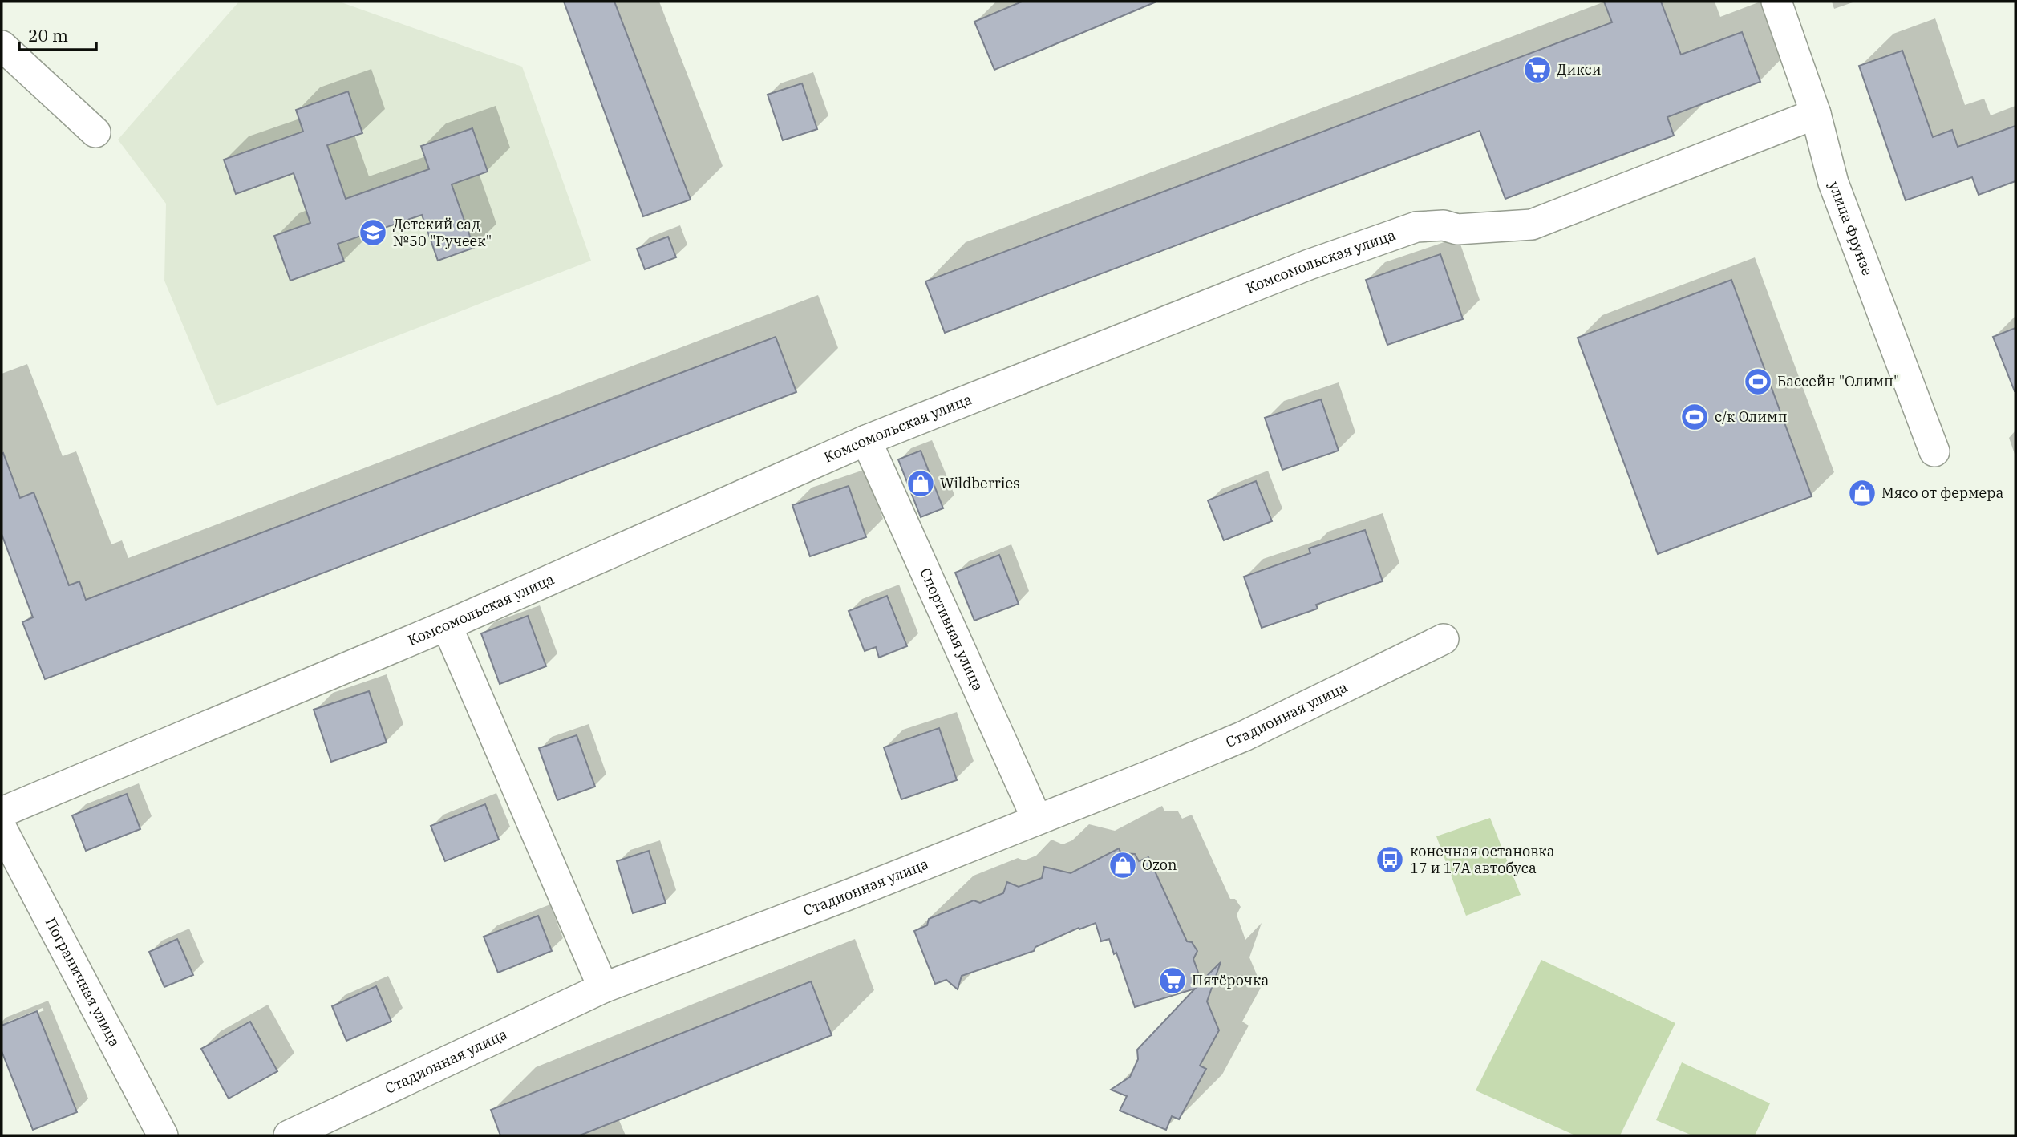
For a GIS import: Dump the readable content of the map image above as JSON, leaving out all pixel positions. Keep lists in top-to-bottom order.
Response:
{
  "streets": {
    "street": [
      "улица Фрунзе",
      "Комсомольская улица",
      "Спортивная улица",
      "Стадионная улица",
      "Пограничная улица"
    ]
  },
  "crossings": [
    ["улица Фрунзе", "Комсомольская улица"],
    ["Комсомольская улица", "Спортивная улица"],
    ["Спортивная улица", "Стадионная улица"]
  ],
  "places": {
    "supermarket": ["Дикси", "Пятёрочка"],
    "school or university": ["Детский сад №50 \"Ручеек\""],
    "sports": ["Бассейн \"Олимп\"", "с/к Олимп"],
    "shop": ["Wildberries", "Мясо от фермера", "Ozon"],
    "bus stop": ["конечная остановка 17 и 17А автобуса"]
  },
  "scale_bar": "20 m"
}
